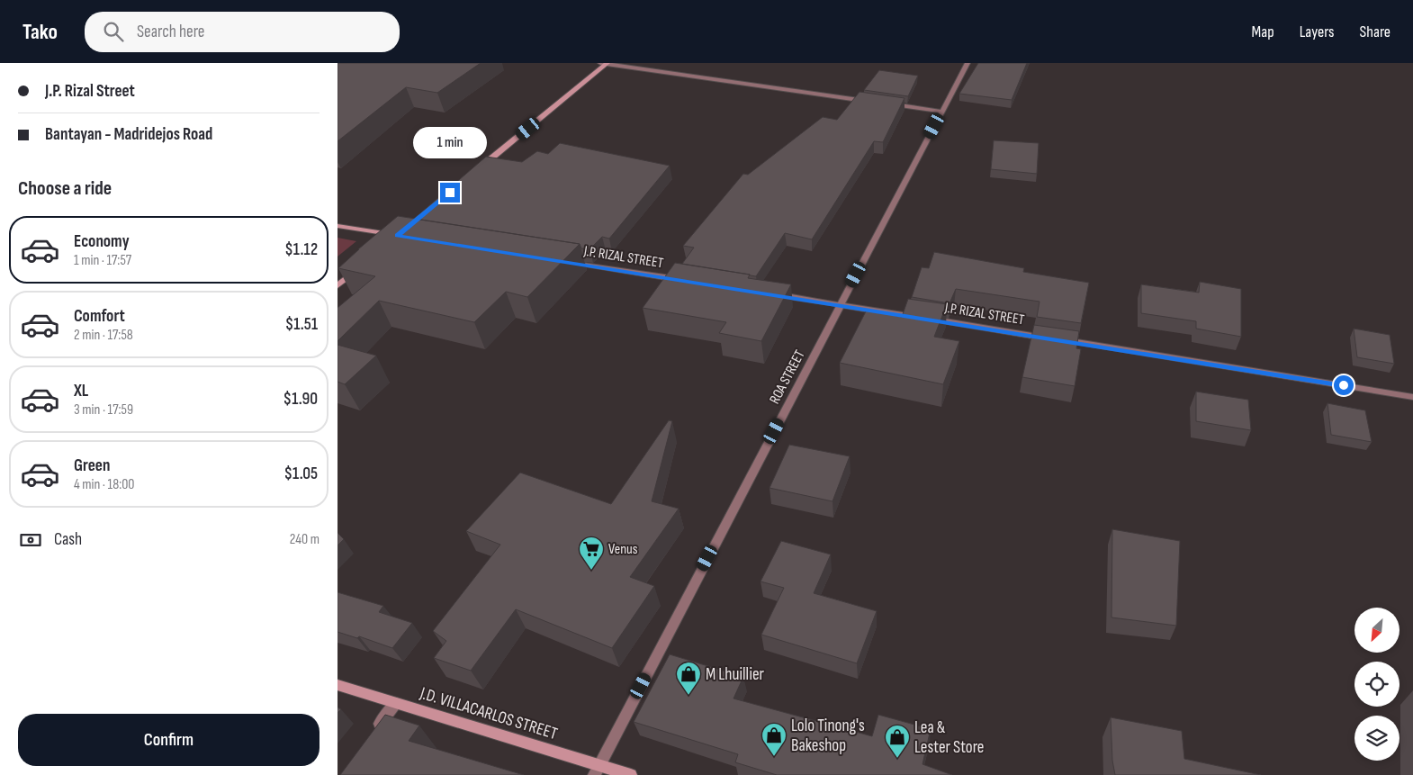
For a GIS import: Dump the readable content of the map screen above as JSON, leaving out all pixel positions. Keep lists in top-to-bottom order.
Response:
{
  "streets": {
    "main road": ["J.D. VILLACARLOS STREET"],
    "street": ["J.P. RIZAL STREET", "ROA STREET"]
  },
  "crossings": [
    ["ROA STREET", "J.D. VILLACARLOS STREET"]
  ],
  "places": {
    "supermarket": ["Venus"],
    "shop": ["M Lhuillier", "Lolo Tinong's Bakeshop", "Lea & Lester Store"]
  },
  "north": "bottom left",
  "page": {
    "header": "Tako",
    "search": "Search here",
    "nav": ["Map", "Layers", "Share"],
    "banner": ["J.P. Rizal Street", "Bantayan - Madridejos Road"],
    "bubble": "1 min",
    "heading": "Choose a ride",
    "list": [
      {
        "name": "Economy",
        "note": "1 min · 17:57",
        "value": "$1.12"
      },
      {
        "name": "Comfort",
        "note": "2 min · 17:58",
        "value": "$1.51"
      },
      {
        "name": "XL",
        "note": "3 min · 17:59",
        "value": "$1.90"
      },
      {
        "name": "Green",
        "note": "4 min · 18:00",
        "value": "$1.05"
      }
    ],
    "pay": ["Cash", "240 m"],
    "buttons": "Confirm"
  }
}
